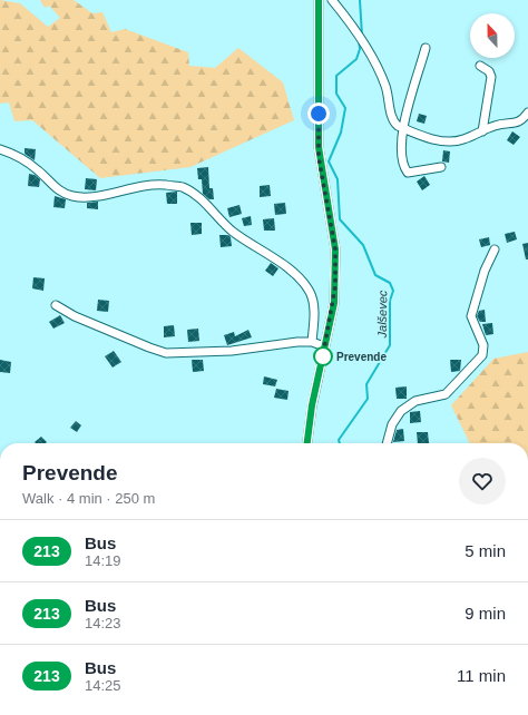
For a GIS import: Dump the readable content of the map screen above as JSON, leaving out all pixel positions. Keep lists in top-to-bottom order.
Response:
{
  "water": ["Jalševec"],
  "places": ["Prevende"],
  "lines": ["bus line 213"],
  "north": "top",
  "page": {
    "heading": ["Prevende", "Walk · 4 min · 250 m"],
    "list": [
      {
        "mark": "213",
        "name": "Bus",
        "note": "14:19",
        "value": "5 min"
      },
      {
        "mark": "213",
        "name": "Bus",
        "note": "14:23",
        "value": "9 min"
      },
      {
        "mark": "213",
        "name": "Bus",
        "note": "14:25",
        "value": "11 min"
      }
    ]
  }
}
